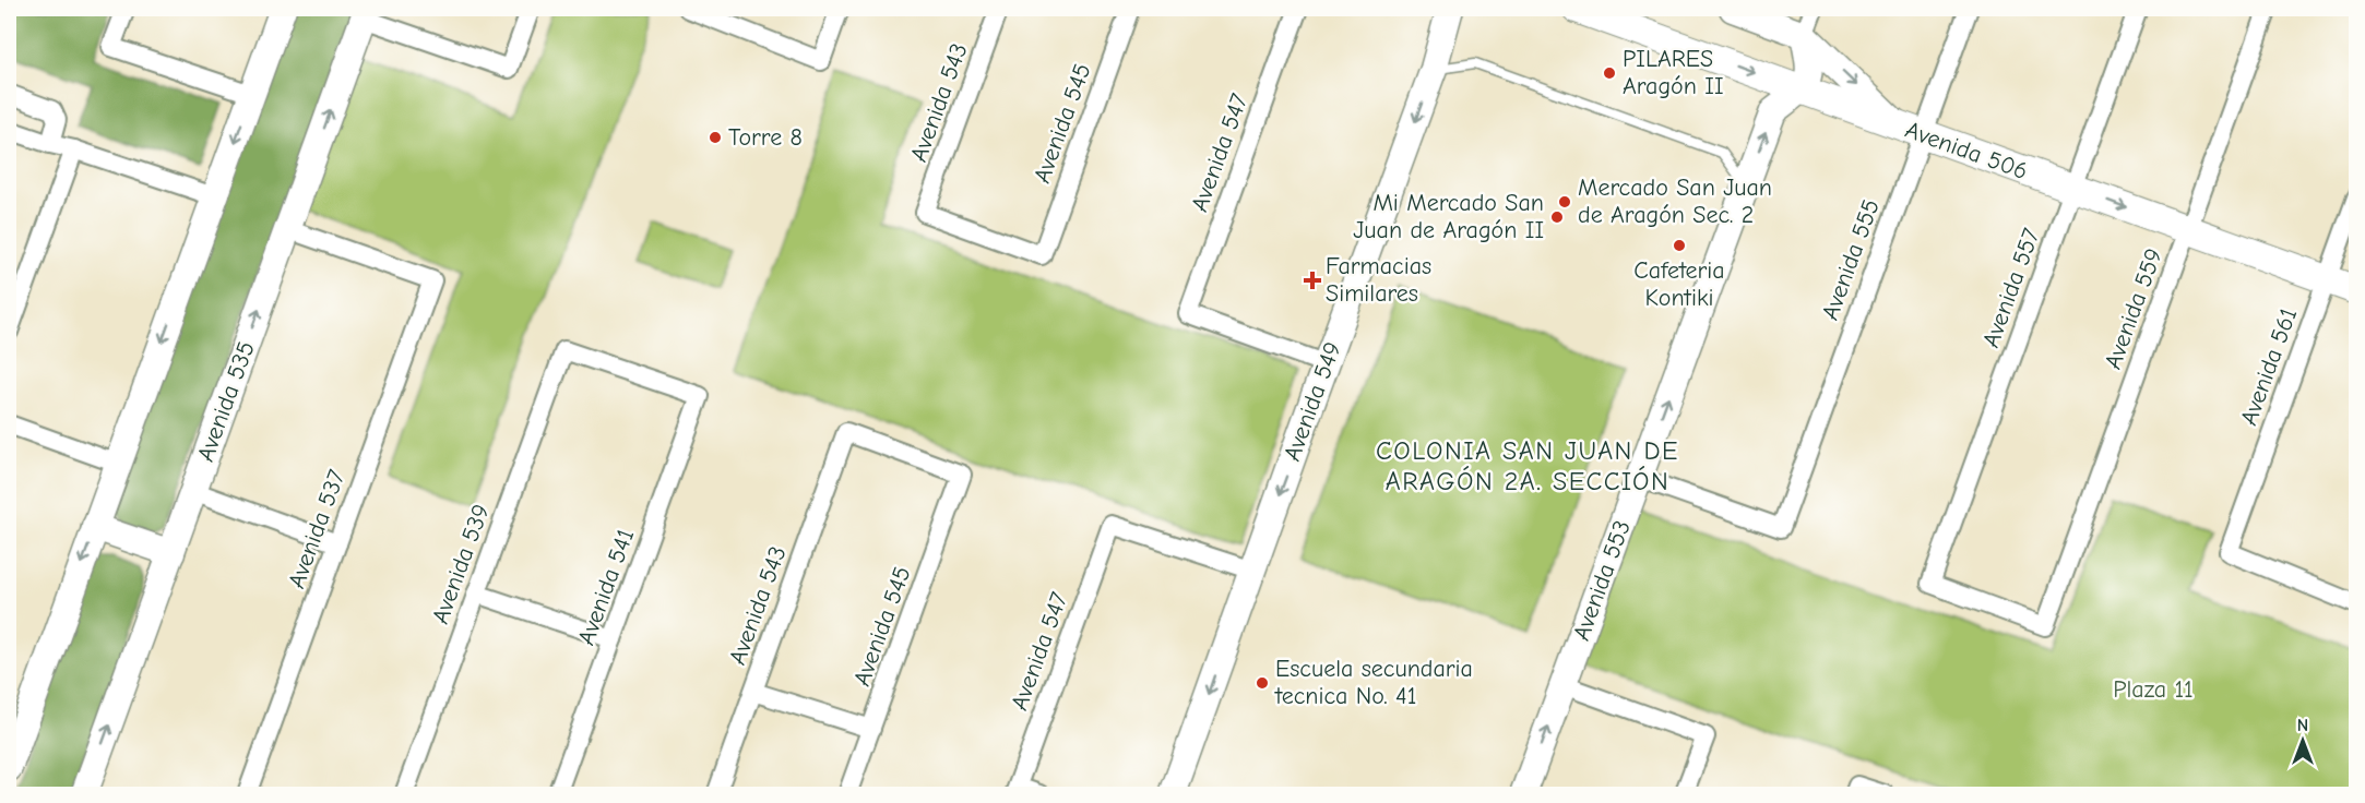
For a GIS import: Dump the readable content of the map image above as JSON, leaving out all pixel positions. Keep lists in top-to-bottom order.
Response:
{
  "streets": {
    "main road": ["Avenida 506"],
    "street": [
      "Avenida 543",
      "Avenida 545",
      "Avenida 547",
      "Avenida 555",
      "Avenida 557",
      "Avenida 559",
      "Avenida 561",
      "Avenida 535",
      "Avenida 549",
      "Avenida 537",
      "Avenida 539",
      "Avenida 553",
      "Avenida 541"
    ]
  },
  "crossings": [
    ["Avenida 543", "Avenida 545"],
    ["Avenida 506", "Avenida 555"],
    ["Avenida 506", "Avenida 557"],
    ["Avenida 506", "Avenida 559"],
    ["Avenida 506", "Avenida 561"],
    ["Avenida 506", "Avenida 553"],
    ["Avenida 547", "Avenida 549"],
    ["Avenida 555", "Avenida 553"],
    ["Avenida 557", "Avenida 559"],
    ["Avenida 535", "Avenida 537"],
    ["Avenida 539", "Avenida 541"]
  ],
  "one_way": ["Avenida 506", "Avenida 549", "Avenida 553"],
  "districts": ["COLONIA SAN JUAN DE ARAGÓN 2A. SECCIÓN"],
  "parks": ["Plaza 11"],
  "places": {
    "other": [
      "PILARES Aragón II",
      "Torre 8",
      "Mercado San Juan de Aragón Sec. 2",
      "Mi Mercado San Juan de Aragón II",
      "Cafeteria Kontiki",
      "Escuela secundaria tecnica No. 41"
    ],
    "health": ["Farmacias Similares"]
  },
  "north": "top"
}
